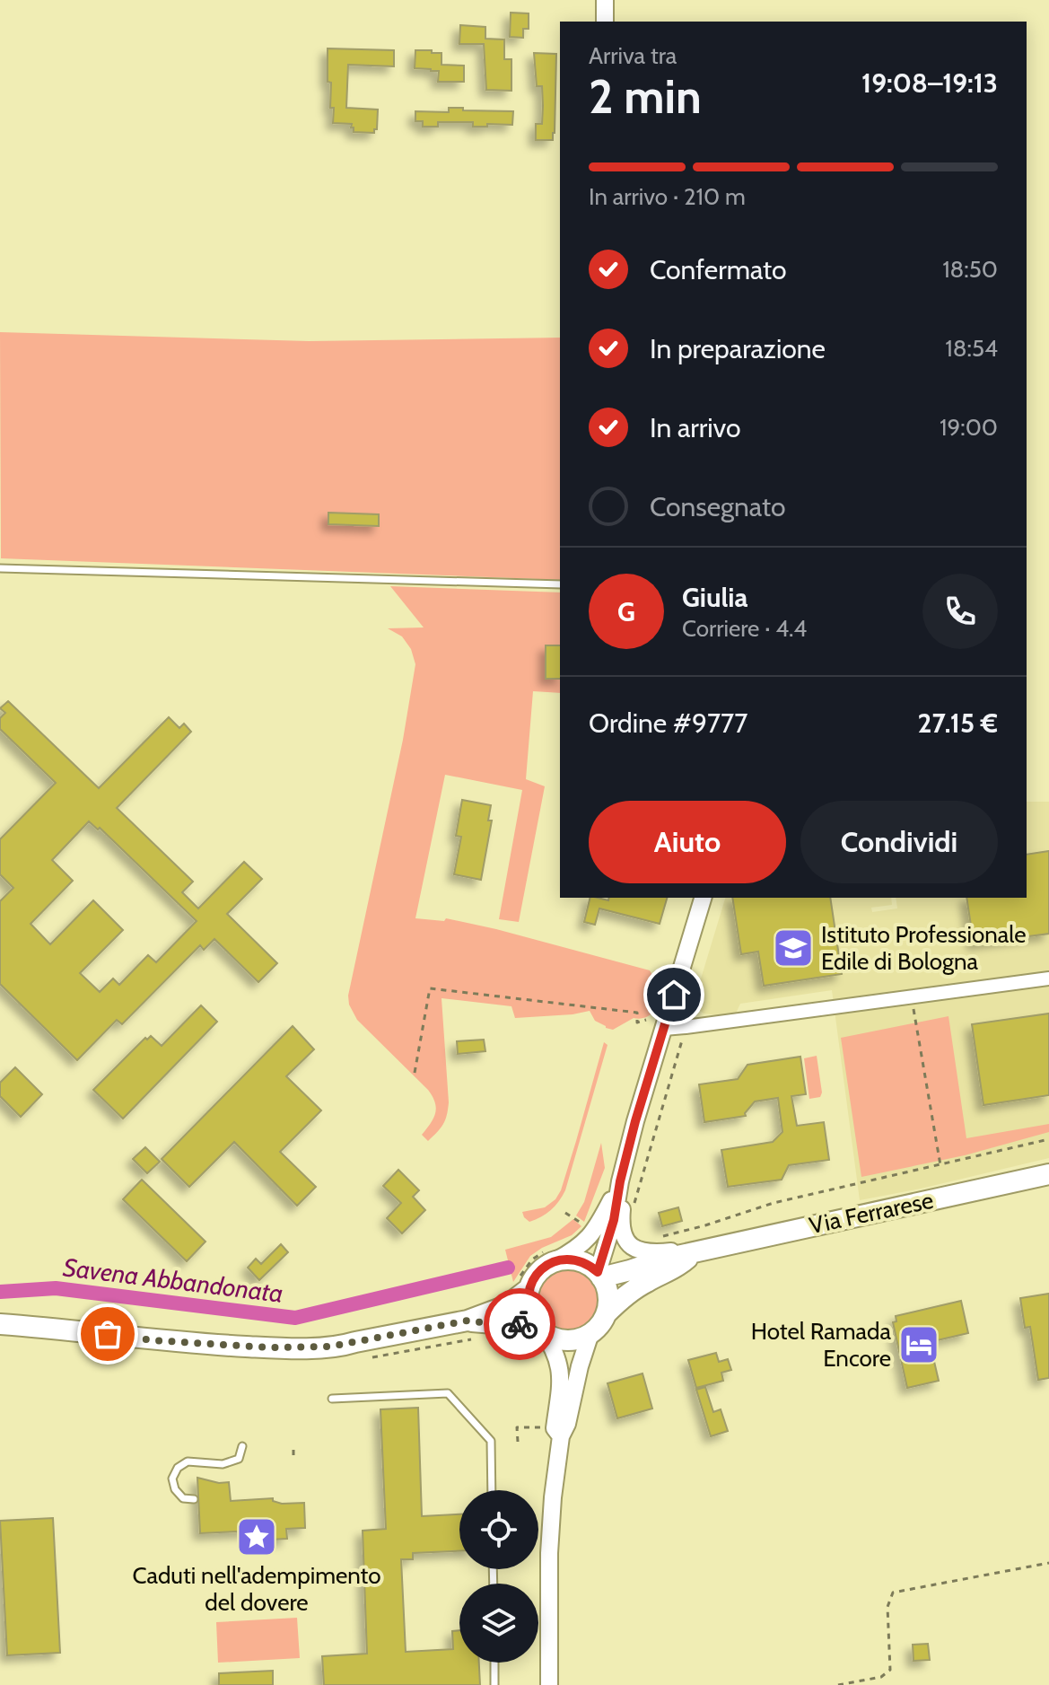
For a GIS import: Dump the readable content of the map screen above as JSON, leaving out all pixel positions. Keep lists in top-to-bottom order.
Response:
{
  "streets": {
    "main road": ["Via Ferrarese"]
  },
  "water": ["Savena Abbandonata"],
  "places": {
    "school or university": ["Istituto Professionale Edile di Bologna"],
    "hotel": ["Hotel Ramada Encore"],
    "place": ["Caduti nell'adempimento del dovere"]
  },
  "page": {
    "heading": ["2 min", "Arriva tra", "19:08–19:13"],
    "panel": [
      "Giulia",
      "Corriere · 4.4",
      "Ordine #9777",
      "27.15 €"
    ],
    "bar": "In arrivo · 210 m",
    "list": [
      ["Confermato", "18:50"],
      ["In preparazione", "18:54"],
      ["In arrivo", "19:00"],
      "Consegnato"
    ],
    "round": "G",
    "buttons": ["Aiuto", "Condividi"]
  }
}
